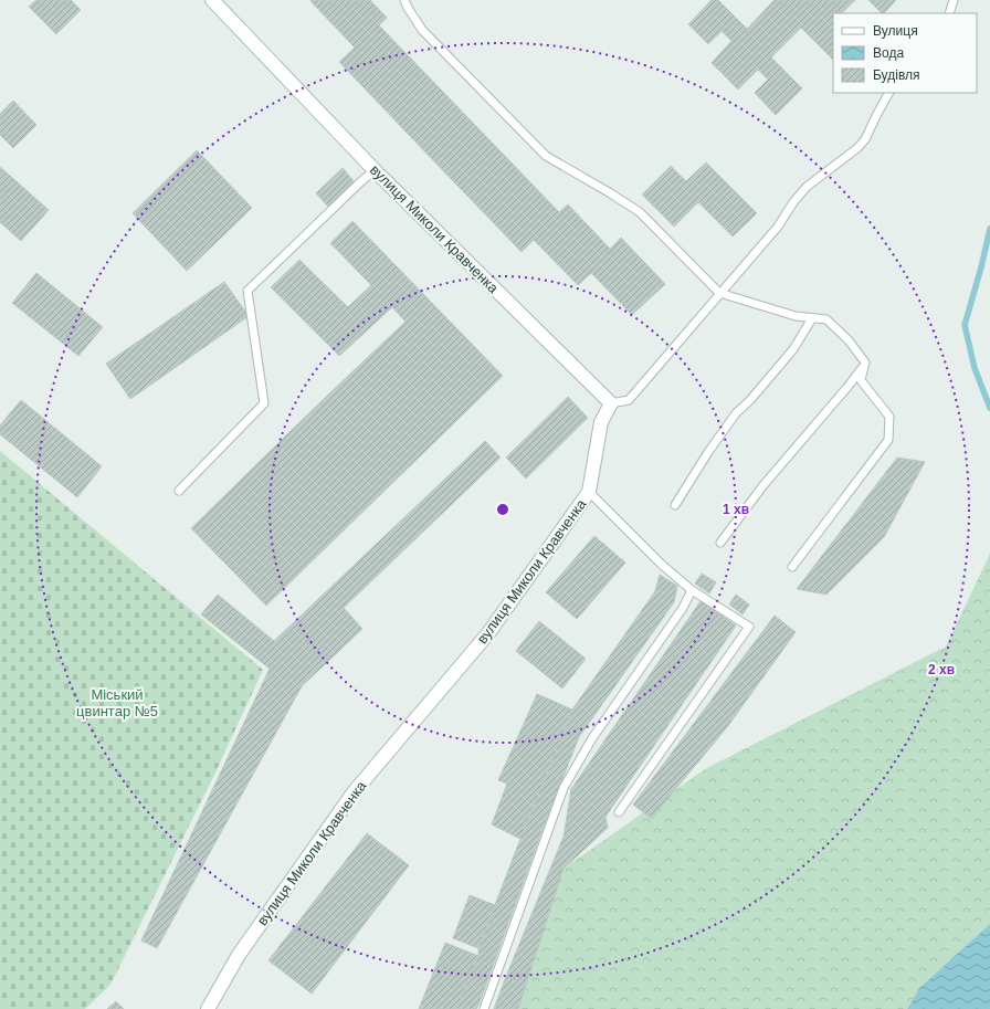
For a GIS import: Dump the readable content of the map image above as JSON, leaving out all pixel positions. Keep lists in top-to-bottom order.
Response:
{
  "streets": {
    "street": ["вулиця Миколи Кравченка"]
  },
  "parks": ["Міський цвинтар №5"],
  "legend": ["Вулиця", "Вода", "Будівля"],
  "rings": ["1 хв", "2 хв"]
}
